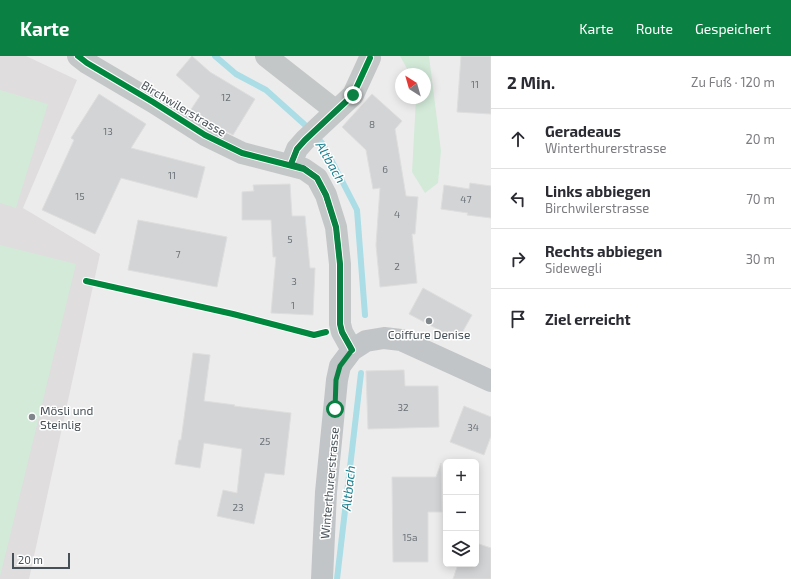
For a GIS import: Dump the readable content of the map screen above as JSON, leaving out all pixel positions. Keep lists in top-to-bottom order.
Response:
{
  "streets": {
    "main road": ["Winterthurerstrasse"],
    "street": ["Birchwilerstrasse"]
  },
  "crossings": [
    ["Birchwilerstrasse", "Winterthurerstrasse"]
  ],
  "water": ["Altbach"],
  "places": ["Coiffure Denise", "Mösli und Steinlig"],
  "house_numbers": [
    "11",
    "12",
    "8",
    "13",
    "6",
    "11",
    "15",
    "47",
    "4",
    "5",
    "7",
    "2",
    "3",
    "1",
    "32",
    "34",
    "25",
    "23",
    "15a"
  ],
  "scale_bar": "20 m",
  "north": "top left",
  "page": {
    "header": "Karte",
    "nav": ["Karte", "Route", "Gespeichert"],
    "heading": ["2 Min.", "Zu Fuß · 120 m"],
    "list": [
      ["Geradeaus", "Winterthurerstrasse", "20 m"],
      ["Links abbiegen", "Birchwilerstrasse", "70 m"],
      ["Rechts abbiegen", "Sidewegli", "30 m"],
      "Ziel erreicht"
    ],
    "map_buttons": ["+", "−"],
    "scale": "20 m"
  }
}
